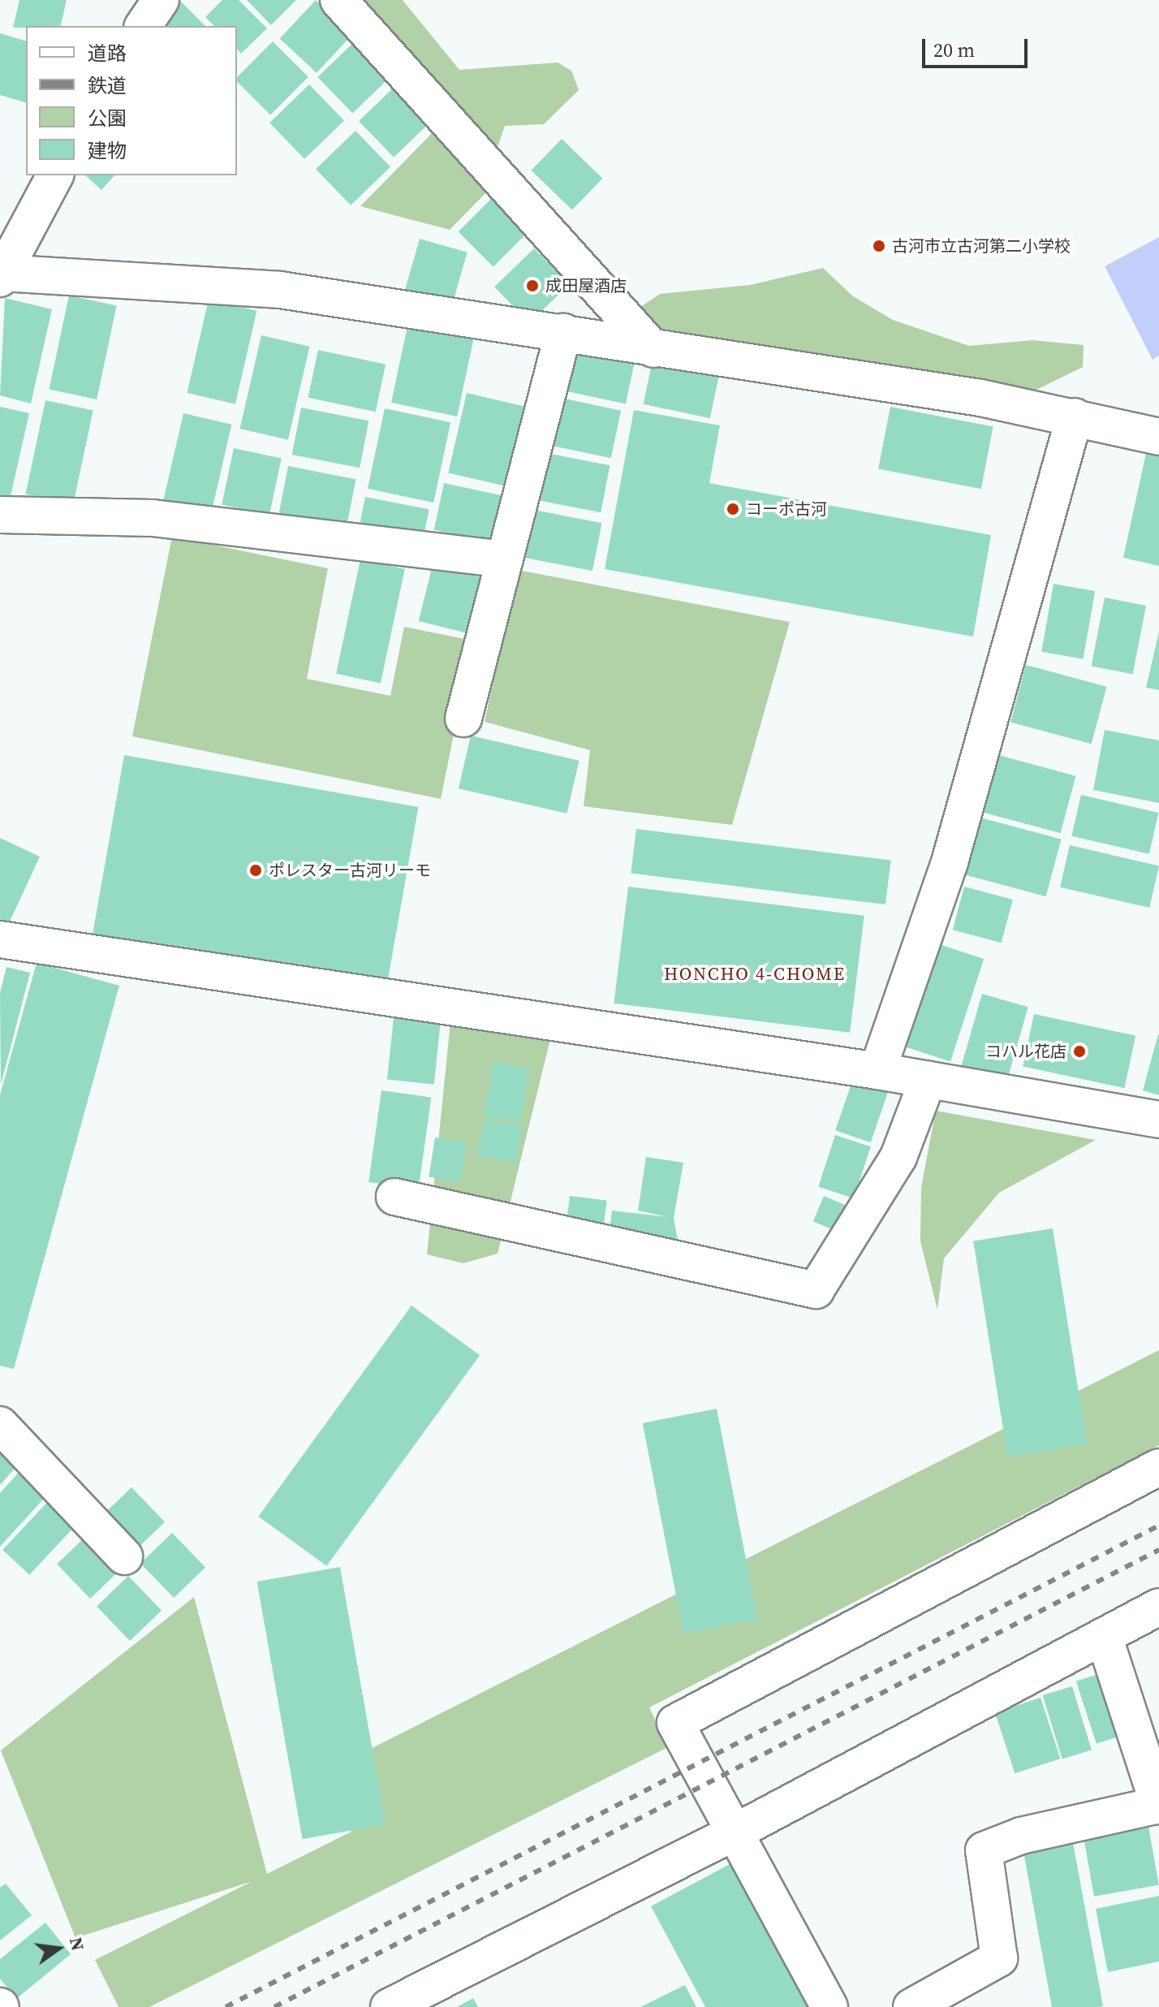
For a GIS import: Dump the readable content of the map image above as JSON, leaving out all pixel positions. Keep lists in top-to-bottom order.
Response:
{
  "districts": ["HONCHO 4-CHOME"],
  "places": [
    "古河市立古河第二小学校",
    "成田屋酒店",
    "コーポ古河",
    "ポレスター古河リーモ",
    "コハル花店"
  ],
  "legend": [
    "道路",
    "鉄道",
    "公園",
    "建物"
  ],
  "scale_bar": "20 m",
  "north": "right"
}
